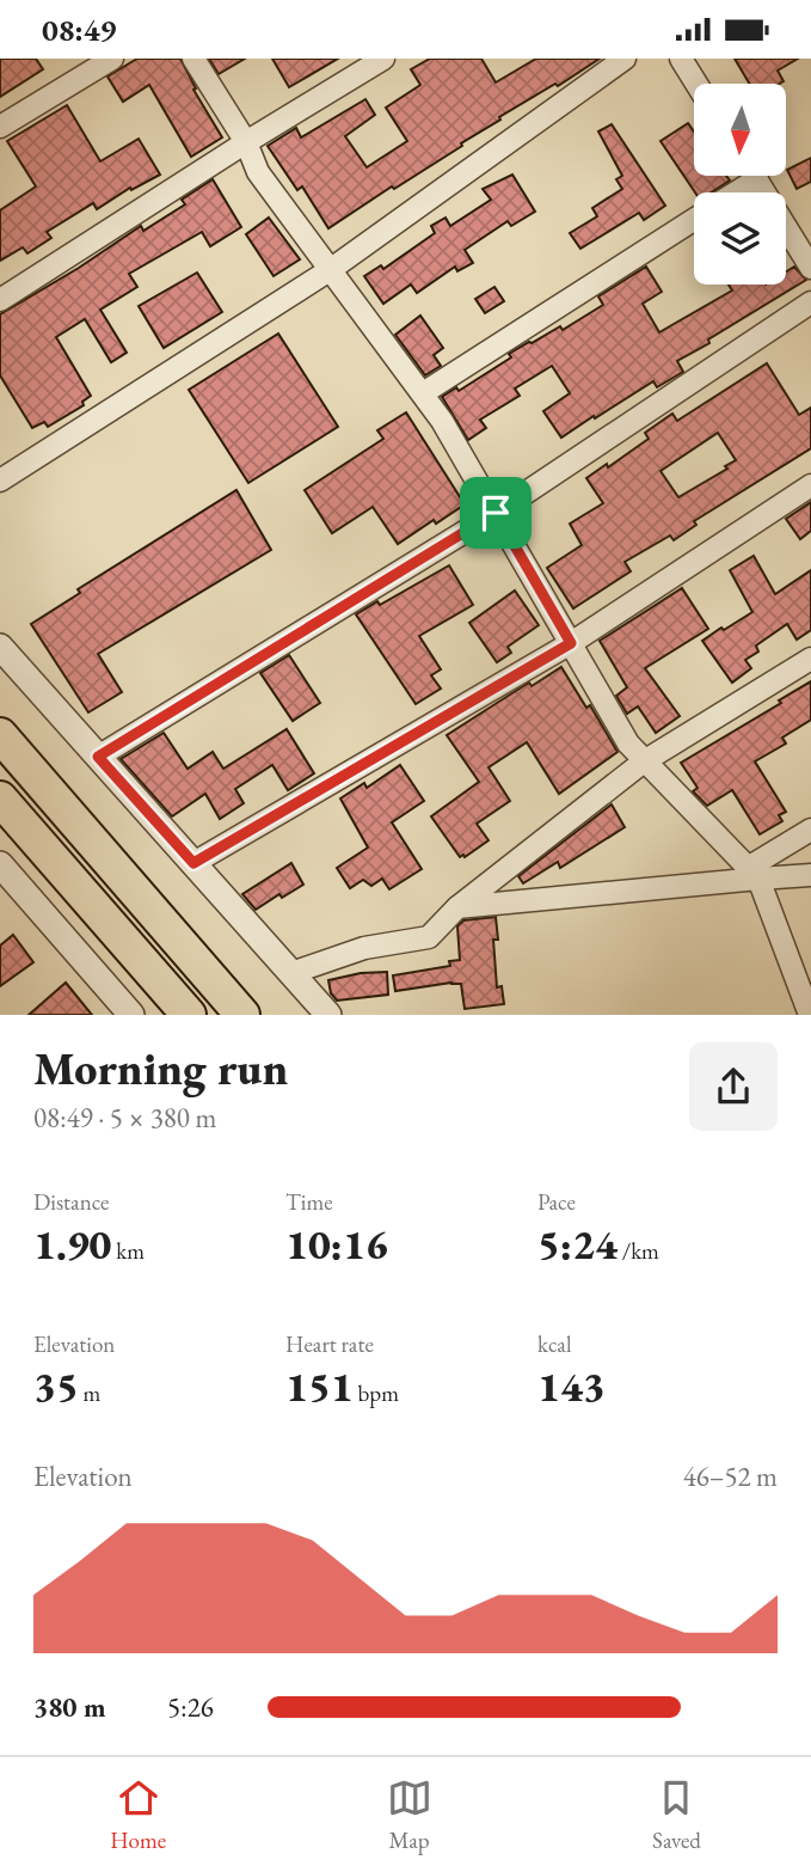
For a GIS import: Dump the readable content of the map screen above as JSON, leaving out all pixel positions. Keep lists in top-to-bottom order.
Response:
{
  "north": "bottom",
  "page": {
    "status": "08:49",
    "heading": ["Morning run", "08:49 · 5 × 380 m"],
    "stats": [
      ["Distance", "1.90 km"],
      ["Time", "10:16"],
      ["Pace", "5:24 /km"],
      ["Elevation", "35 m"],
      ["Heart rate", "151 bpm"],
      ["kcal", "143"]
    ],
    "chart": ["Elevation", "46–52 m"],
    "list": [
      {
        "name": "380 m",
        "note": "5:26"
      }
    ],
    "tabs": ["Home", "Map", "Saved"]
  }
}
